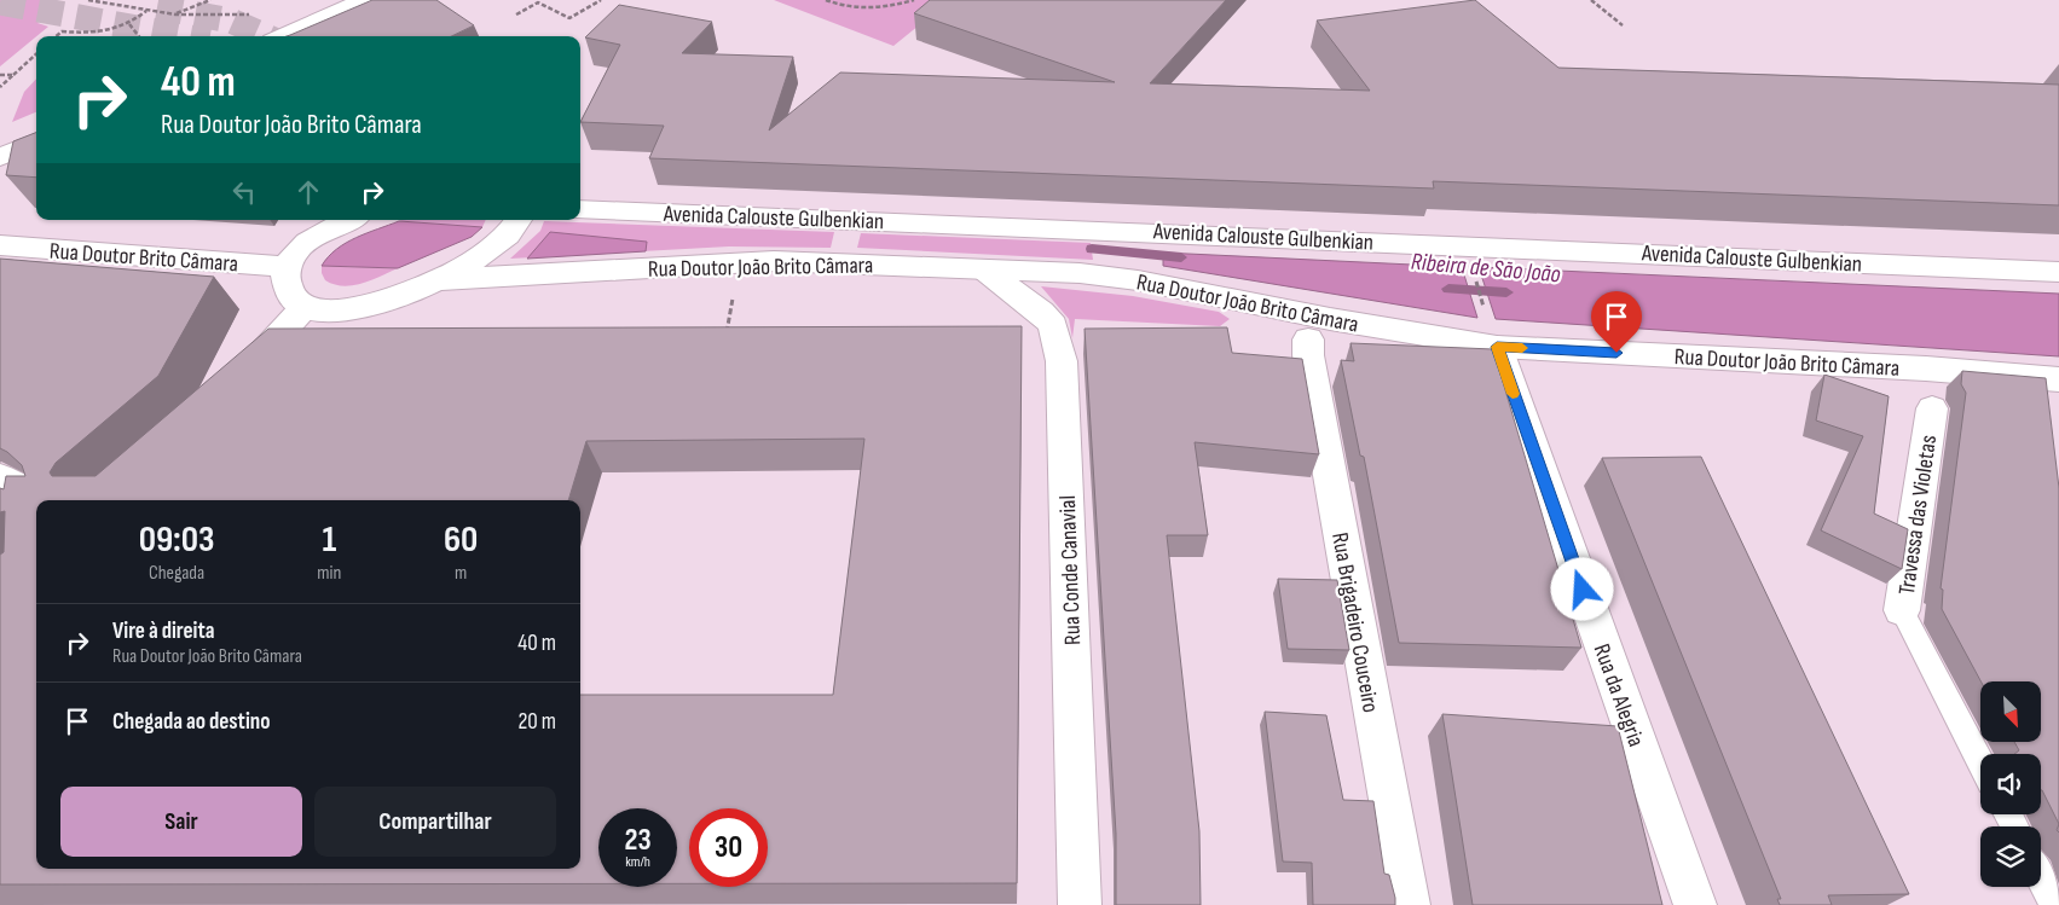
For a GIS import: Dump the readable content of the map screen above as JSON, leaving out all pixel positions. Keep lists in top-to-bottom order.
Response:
{
  "streets": {
    "main road": [
      "Avenida Calouste Gulbenkian",
      "Rua Doutor Brito Câmara",
      "Rua Doutor João Brito Câmara",
      "Travessa das Violetas",
      "Rua Conde Canavial",
      "Rua Brigadeiro Couceiro",
      "Rua da Alegria"
    ]
  },
  "crossings": [
    ["Rua Doutor João Brito Câmara", "Rua Conde Canavial"],
    ["Rua Doutor João Brito Câmara", "Rua da Alegria"]
  ],
  "water": ["Ribeira de São João"],
  "north": "bottom right",
  "page": {
    "turn": ["40 m", "Rua Doutor João Brito Câmara"],
    "eta": [
      "09:03",
      "Chegada",
      "1",
      "min",
      "60",
      "m"
    ],
    "list": [
      {
        "name": "Vire à direita",
        "note": "Rua Doutor João Brito Câmara",
        "value": "40 m"
      },
      {
        "name": "Chegada ao destino",
        "value": "20 m"
      }
    ],
    "buttons": ["Sair", "Compartilhar"],
    "speed": "23 km/h",
    "limit": "30"
  }
}
